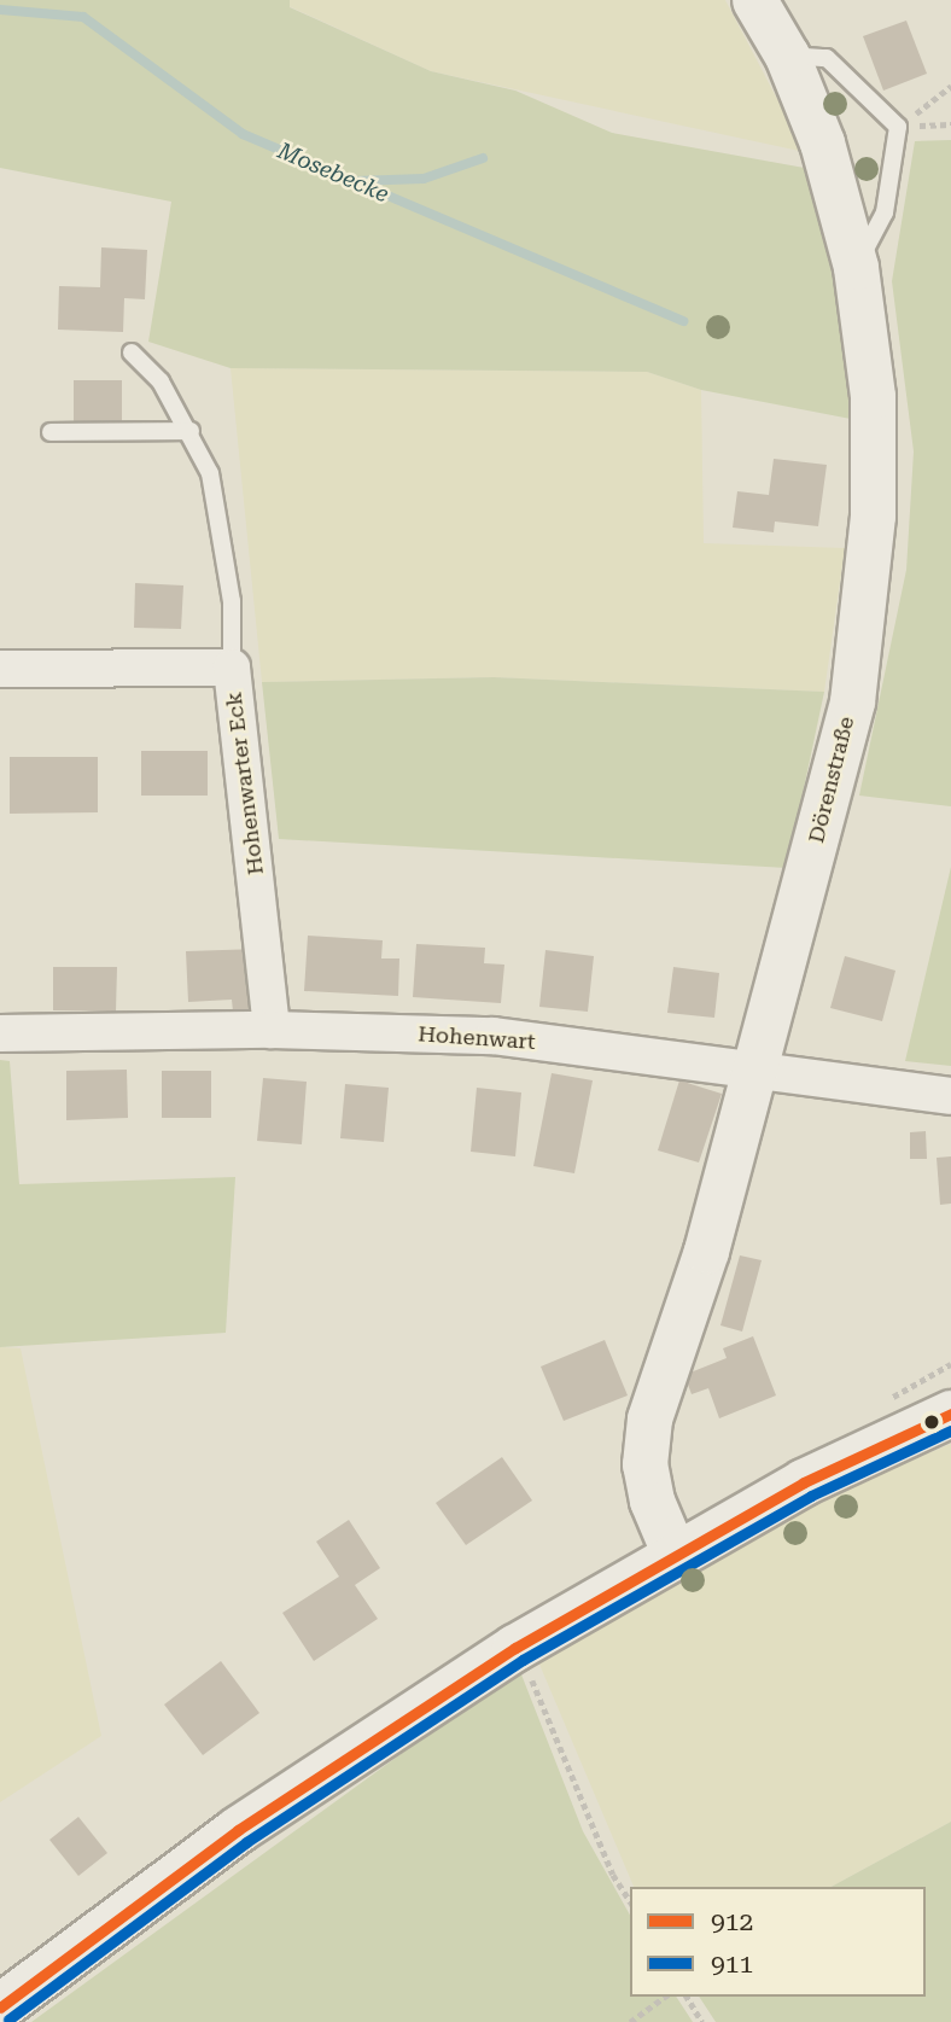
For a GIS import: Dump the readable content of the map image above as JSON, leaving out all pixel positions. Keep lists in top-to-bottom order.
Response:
{
  "streets": {
    "street": ["Dörenstraße", "Hohenwarter Eck", "Hohenwart"]
  },
  "crossings": [
    ["Dörenstraße", "Hohenwart"],
    ["Hohenwarter Eck", "Hohenwart"]
  ],
  "water": ["Mosebecke"],
  "lines": ["transit line 912", "transit line 911"],
  "legend": ["912", "911"]
}
